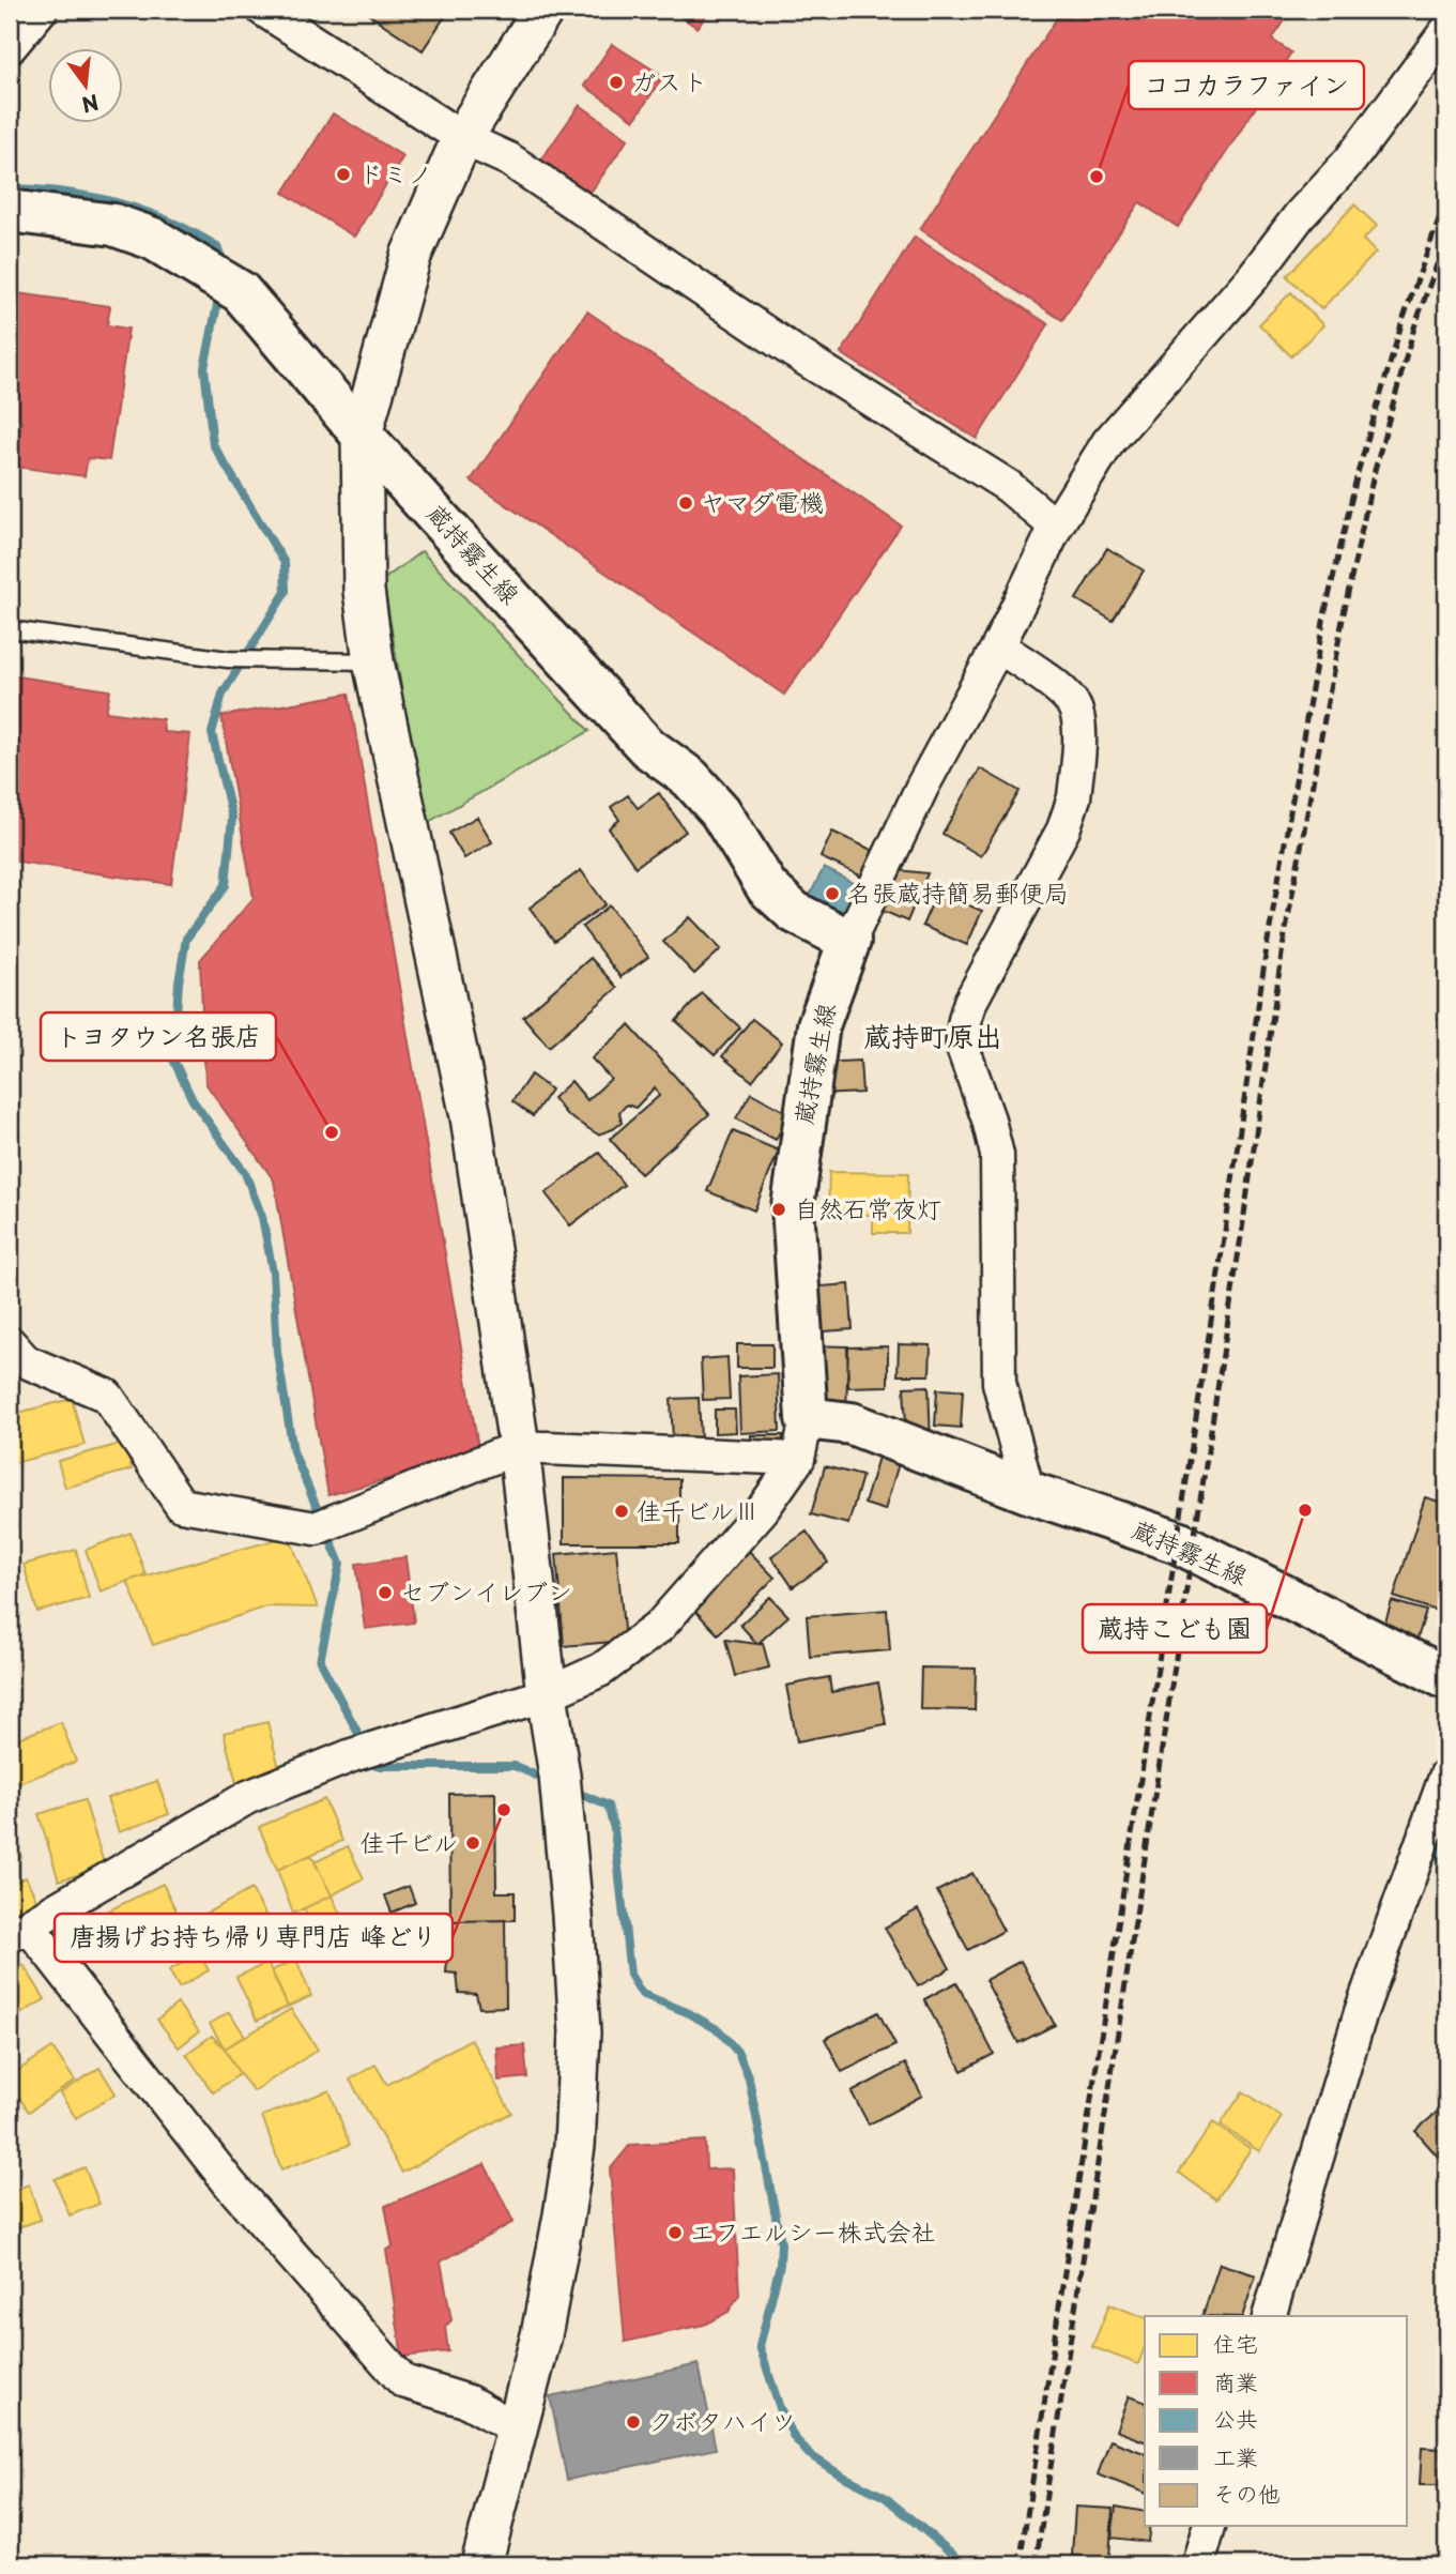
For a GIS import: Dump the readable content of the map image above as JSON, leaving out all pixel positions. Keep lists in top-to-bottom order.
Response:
{
  "streets": {
    "main road": ["蔵持霧生線"]
  },
  "districts": ["蔵持町原出"],
  "places": [
    "ガスト",
    "ドミノ",
    "ココカラファイン",
    "ヤマダ電機",
    "名張蔵持簡易郵便局",
    "トヨタウン名張店",
    "自然石常夜灯",
    "蔵持こども園",
    "佳千ビルⅢ",
    "セブンイレブン",
    "唐揚げお持ち帰り専門店 峰どり",
    "佳千ビル",
    "エフエルシー株式会社",
    "クボタハイツ"
  ],
  "legend": [
    "住宅",
    "商業",
    "公共",
    "工業",
    "その他"
  ],
  "north": "bottom"
}
